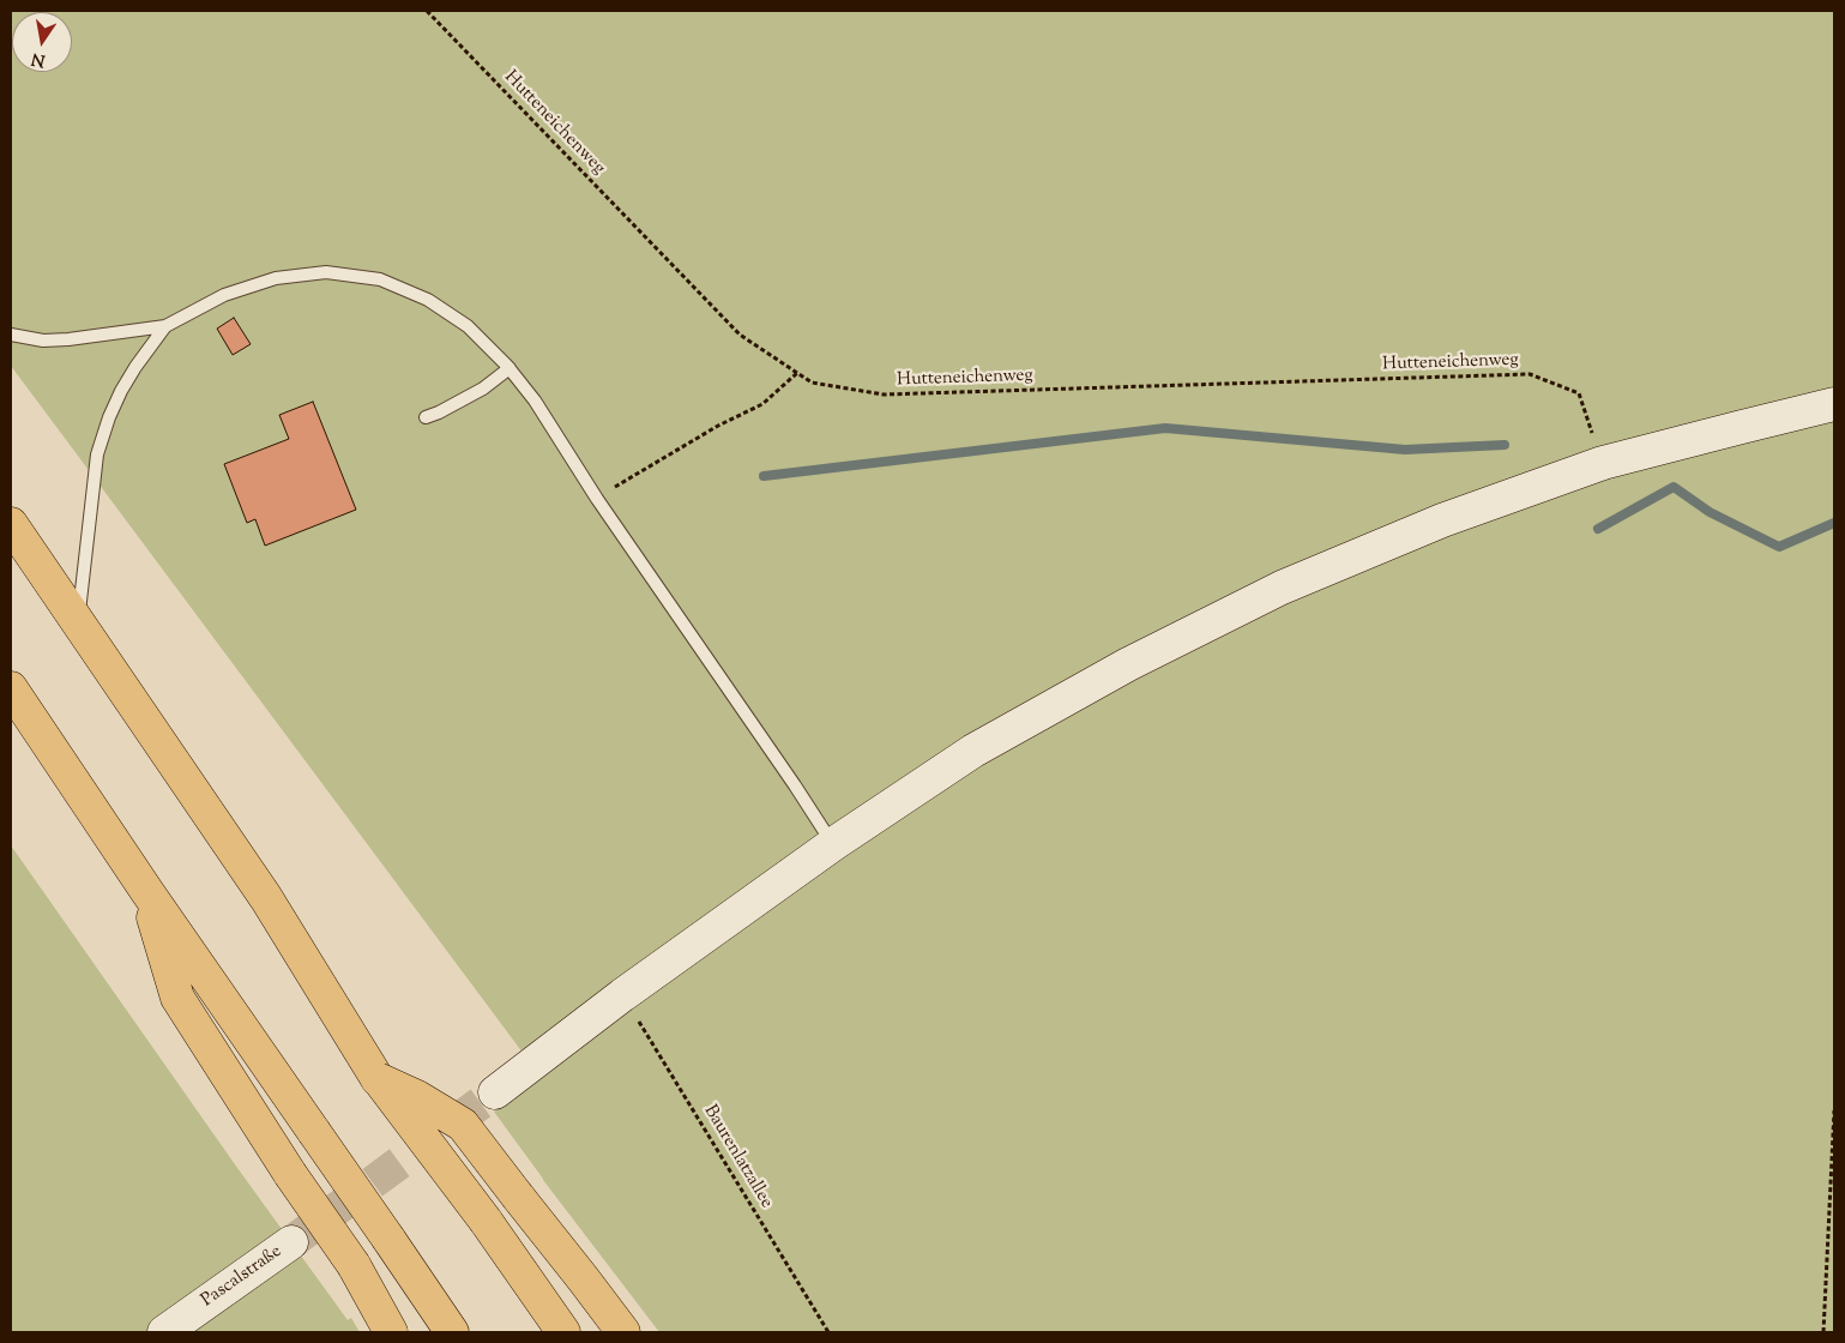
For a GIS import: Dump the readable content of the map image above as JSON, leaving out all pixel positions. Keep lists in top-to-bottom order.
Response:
{
  "streets": {
    "street": ["Pascalstraße"],
    "path": ["Hutteneichenweg", "Baurenlatzallee"]
  },
  "north": "bottom"
}
